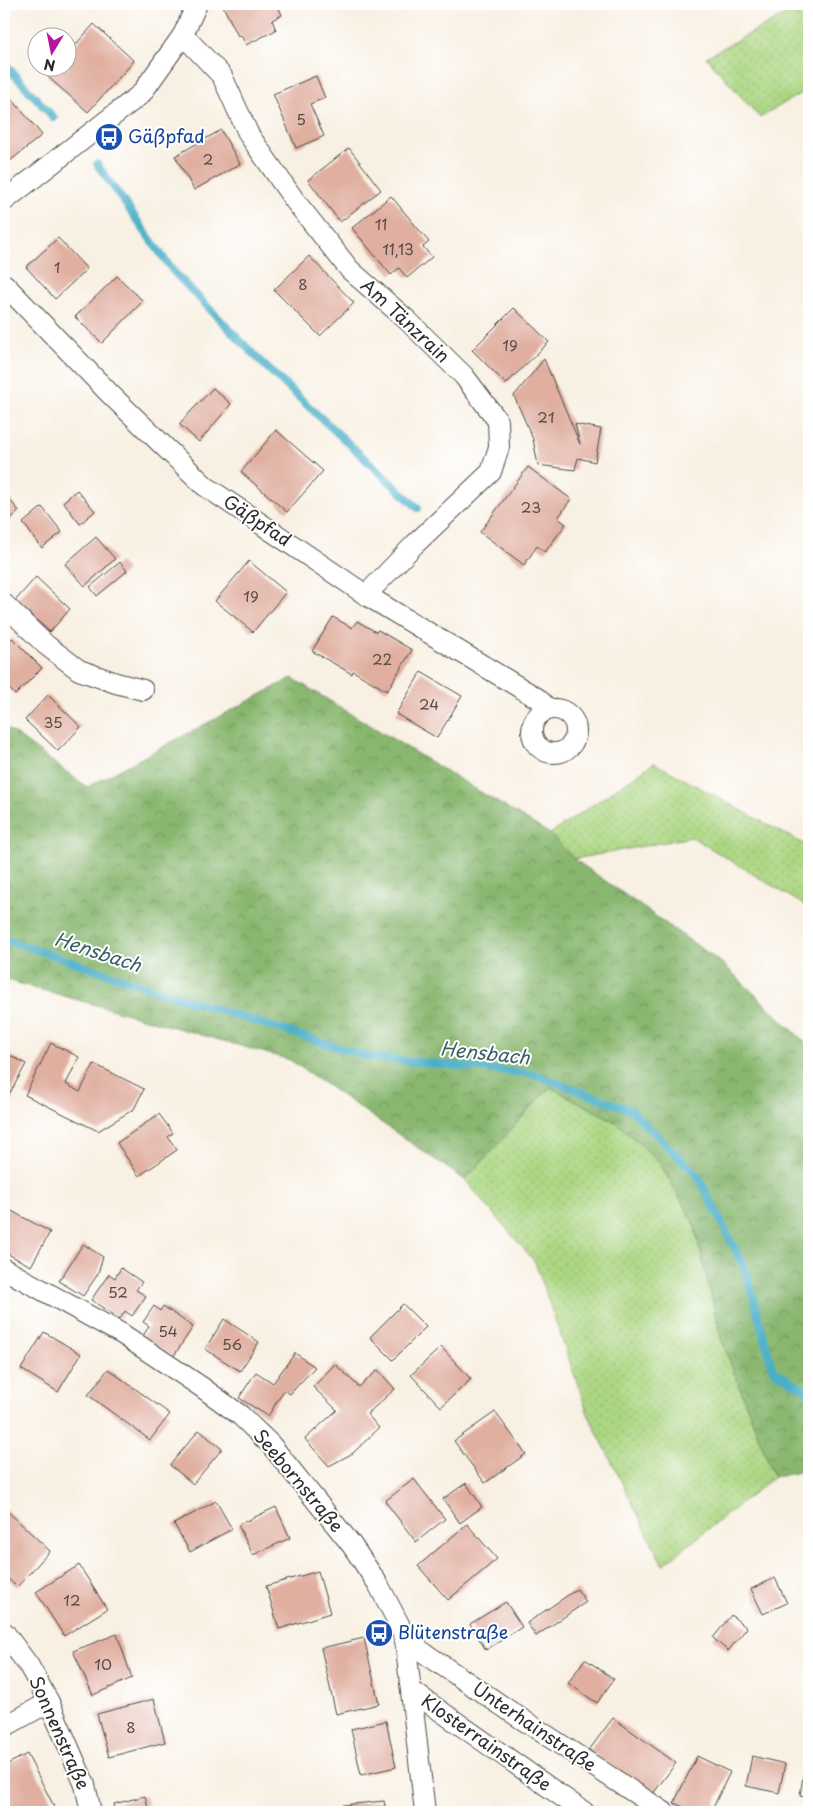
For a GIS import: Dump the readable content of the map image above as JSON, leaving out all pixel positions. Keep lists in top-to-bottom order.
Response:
{
  "streets": {
    "street": [
      "Am Tänzrain",
      "Gäßpfad",
      "Seebornstraße",
      "Unterhainstraße",
      "Sonnenstraße",
      "Klosterrainstraße"
    ]
  },
  "crossings": [
    ["Am Tänzrain", "Gäßpfad"],
    ["Seebornstraße", "Unterhainstraße"],
    ["Seebornstraße", "Klosterrainstraße"]
  ],
  "water": ["Hensbach"],
  "places": {
    "bus stop": ["Gäßpfad", "Blütenstraße"]
  },
  "house_numbers": [
    "5",
    "2",
    "11",
    "11,13",
    "1",
    "8",
    "19",
    "21",
    "23",
    "19",
    "22",
    "24",
    "35",
    "52",
    "54",
    "56",
    "12",
    "10",
    "8"
  ],
  "north": "bottom"
}
